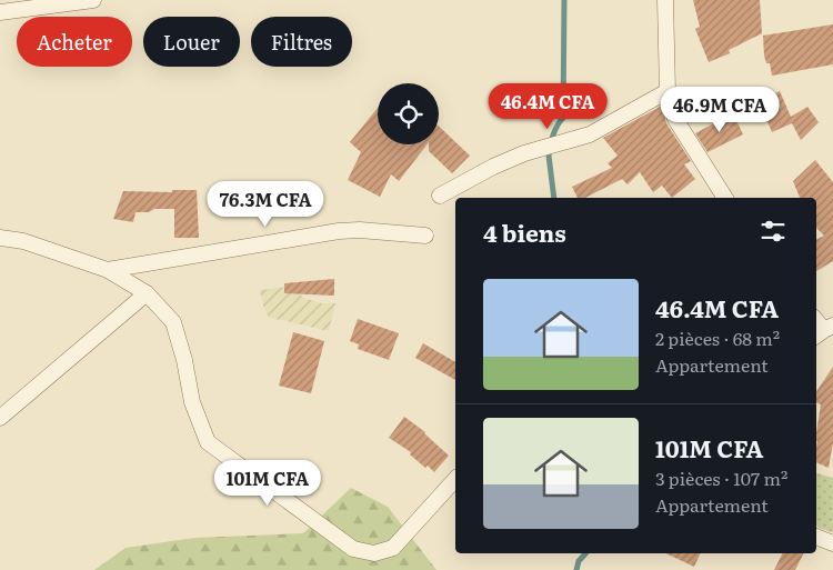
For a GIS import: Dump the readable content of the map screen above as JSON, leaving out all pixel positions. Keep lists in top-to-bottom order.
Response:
{
  "page": {
    "chip": ["Acheter", "Louer", "Filtres"],
    "price": [
      "46.4M CFA",
      "46.9M CFA",
      "76.3M CFA",
      "101M CFA"
    ],
    "heading": "4 biens",
    "list": [
      {
        "name": "46.4M CFA",
        "note": "2 pièces · 68 m² · Appartement"
      },
      {
        "name": "101M CFA",
        "note": "3 pièces · 107 m² · Appartement"
      }
    ]
  }
}
